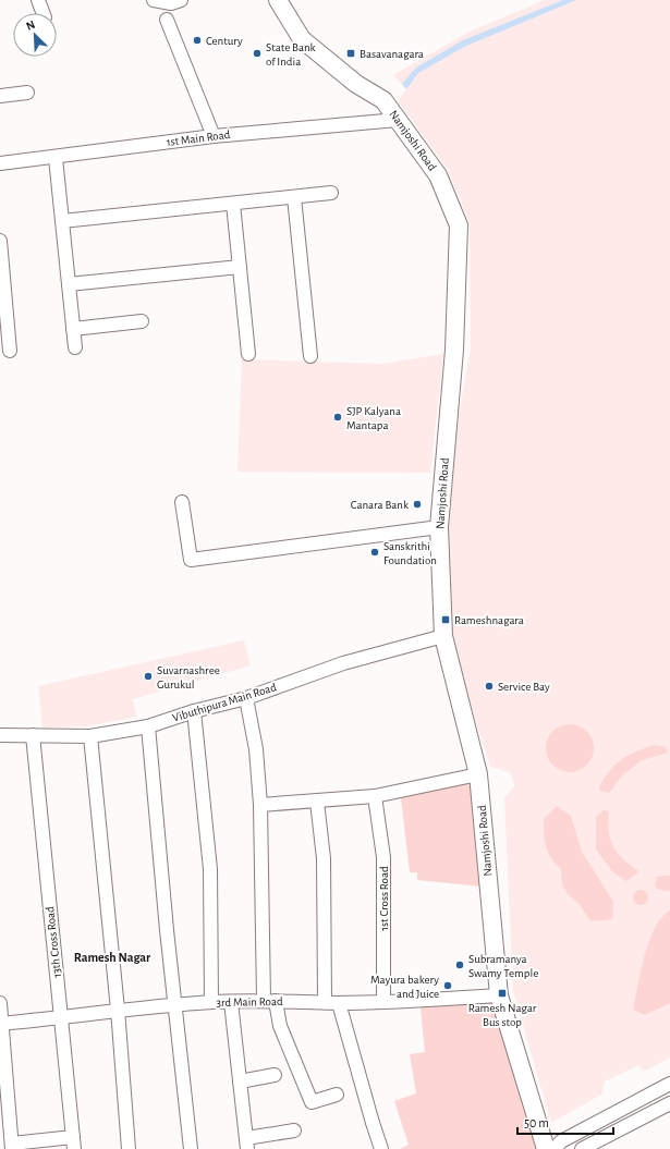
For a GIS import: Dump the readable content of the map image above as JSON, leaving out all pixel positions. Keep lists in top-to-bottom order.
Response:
{
  "streets": {
    "main road": ["Namjoshi Road"],
    "street": [
      "1st Main Road",
      "Vibuthipura Main Road",
      "1st Cross Road",
      "13th Cross Road",
      "3rd Main Road"
    ]
  },
  "crossings": [
    ["1st Main Road", "Namjoshi Road"],
    ["Namjoshi Road", "Vibuthipura Main Road"],
    ["Namjoshi Road", "3rd Main Road"],
    ["Vibuthipura Main Road", "13th Cross Road"],
    ["1st Cross Road", "3rd Main Road"],
    ["13th Cross Road", "3rd Main Road"]
  ],
  "districts": ["Ramesh Nagar"],
  "places": {
    "other": [
      "Century",
      "State Bank of India",
      "SJP Kalyana Mantapa",
      "Canara Bank",
      "Sanskrithi Foundation",
      "Suvarnashree Gurukul",
      "Service Bay",
      "Subramanya Swamy Temple",
      "Mayura bakery and Juice"
    ],
    "transit": ["Basavanagara", "Rameshnagara", "Ramesh Nagar Bus stop"]
  },
  "scale_bar": "50 m",
  "north": "top left"
}
